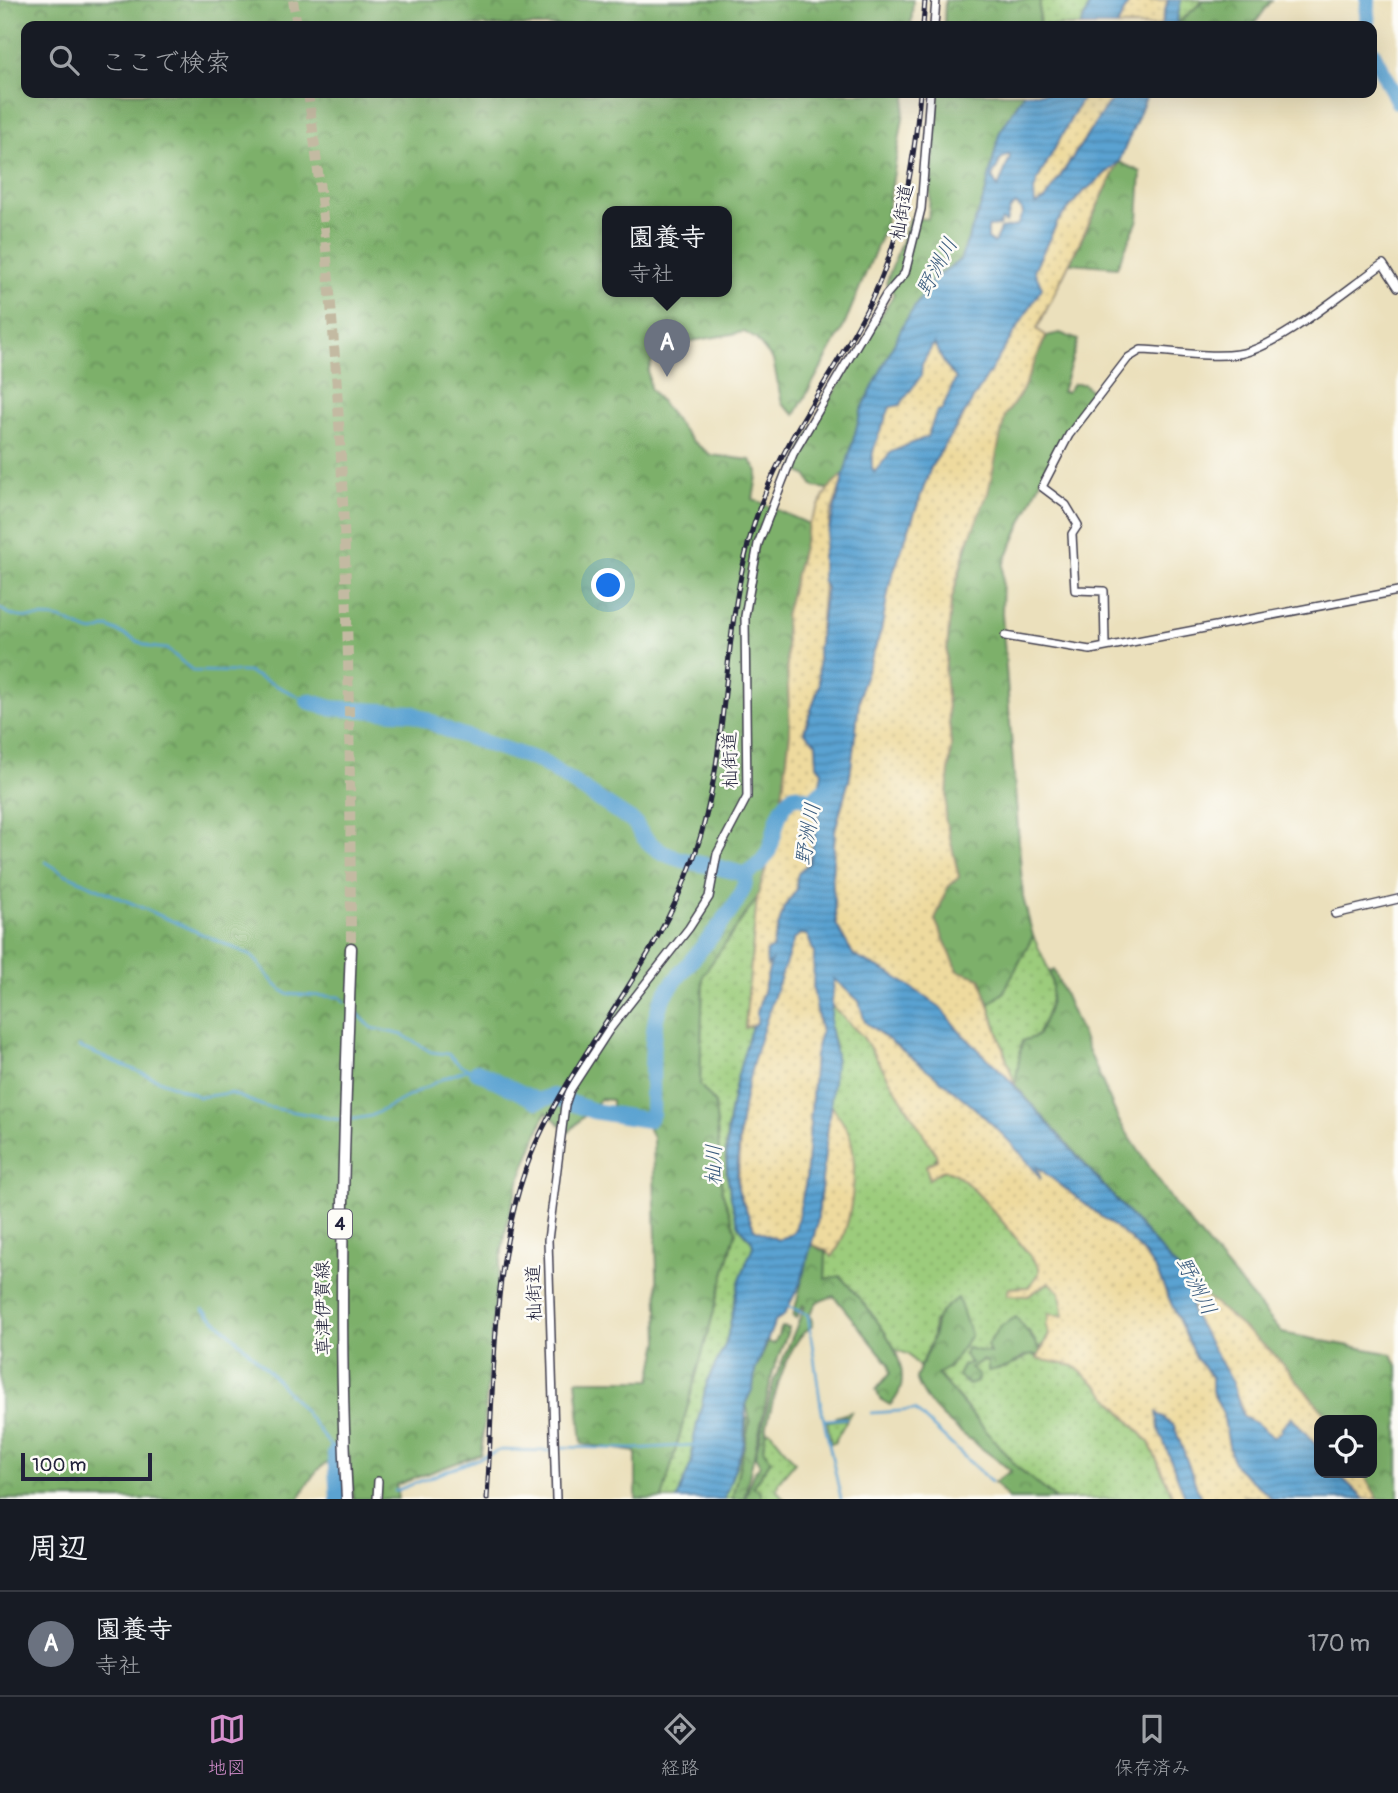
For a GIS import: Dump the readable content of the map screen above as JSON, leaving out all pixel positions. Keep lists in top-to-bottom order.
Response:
{
  "streets": {
    "main road": ["4", "草津伊賀線"],
    "street": ["杣街道"]
  },
  "water": ["野洲川", "杣川"],
  "scale_bar": "100 m",
  "page": {
    "search": "ここで検索",
    "popup": ["園養寺", "寺社"],
    "pins": "A",
    "scale": "100 m",
    "heading": "周辺",
    "list": [
      {
        "mark": "A",
        "name": "園養寺",
        "note": "寺社",
        "value": "170 m"
      }
    ],
    "nav": ["地図", "経路", "保存済み"]
  }
}
